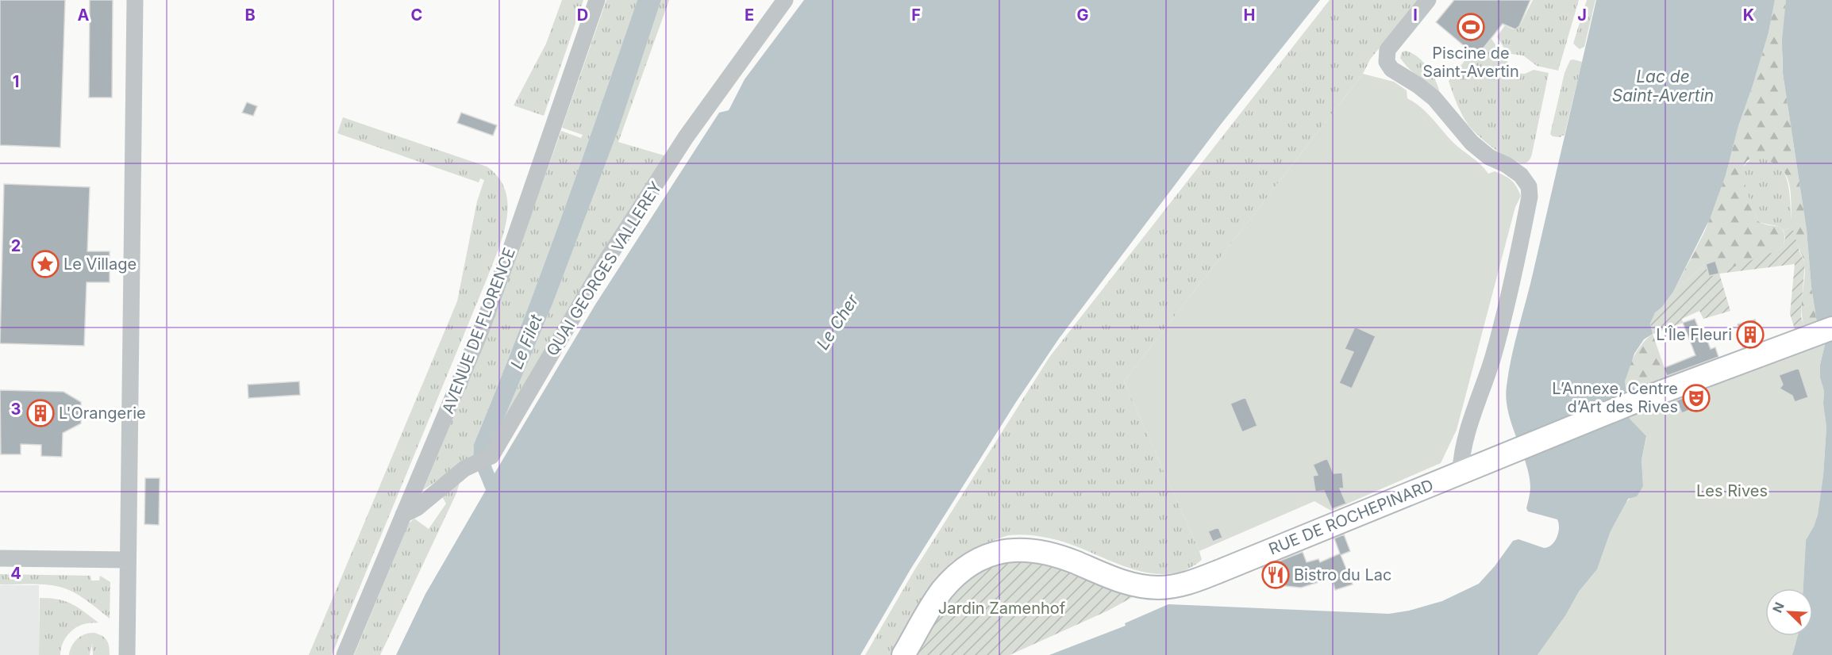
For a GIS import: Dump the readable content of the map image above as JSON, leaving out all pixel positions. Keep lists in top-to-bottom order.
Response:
{
  "streets": {
    "street": ["QUAI GEORGES VALLEREY", "AVENUE DE FLORENCE", "RUE DE ROCHEPINARD"]
  },
  "crossings": [
    ["QUAI GEORGES VALLEREY", "AVENUE DE FLORENCE"]
  ],
  "water": ["Lac de Saint-Avertin", "Le Cher", "Le Filet"],
  "parks": ["Les Rives", "Jardin Zamenhof"],
  "places": {
    "sports": ["Piscine de Saint-Avertin"],
    "place": ["Le Village"],
    "building": ["L'Île Fleuri", "L'Orangerie"],
    "theatre": ["LʼAnnexe, Centre dʼArt des Rives"],
    "restaurant": ["Bistro du Lac"]
  },
  "north": "top left",
  "grid": {
    "columns": [
      "A",
      "B",
      "C",
      "D",
      "E",
      "F",
      "G",
      "H",
      "I",
      "J",
      "K"
    ],
    "rows": [
      "1",
      "2",
      "3",
      "4"
    ]
  }
}
